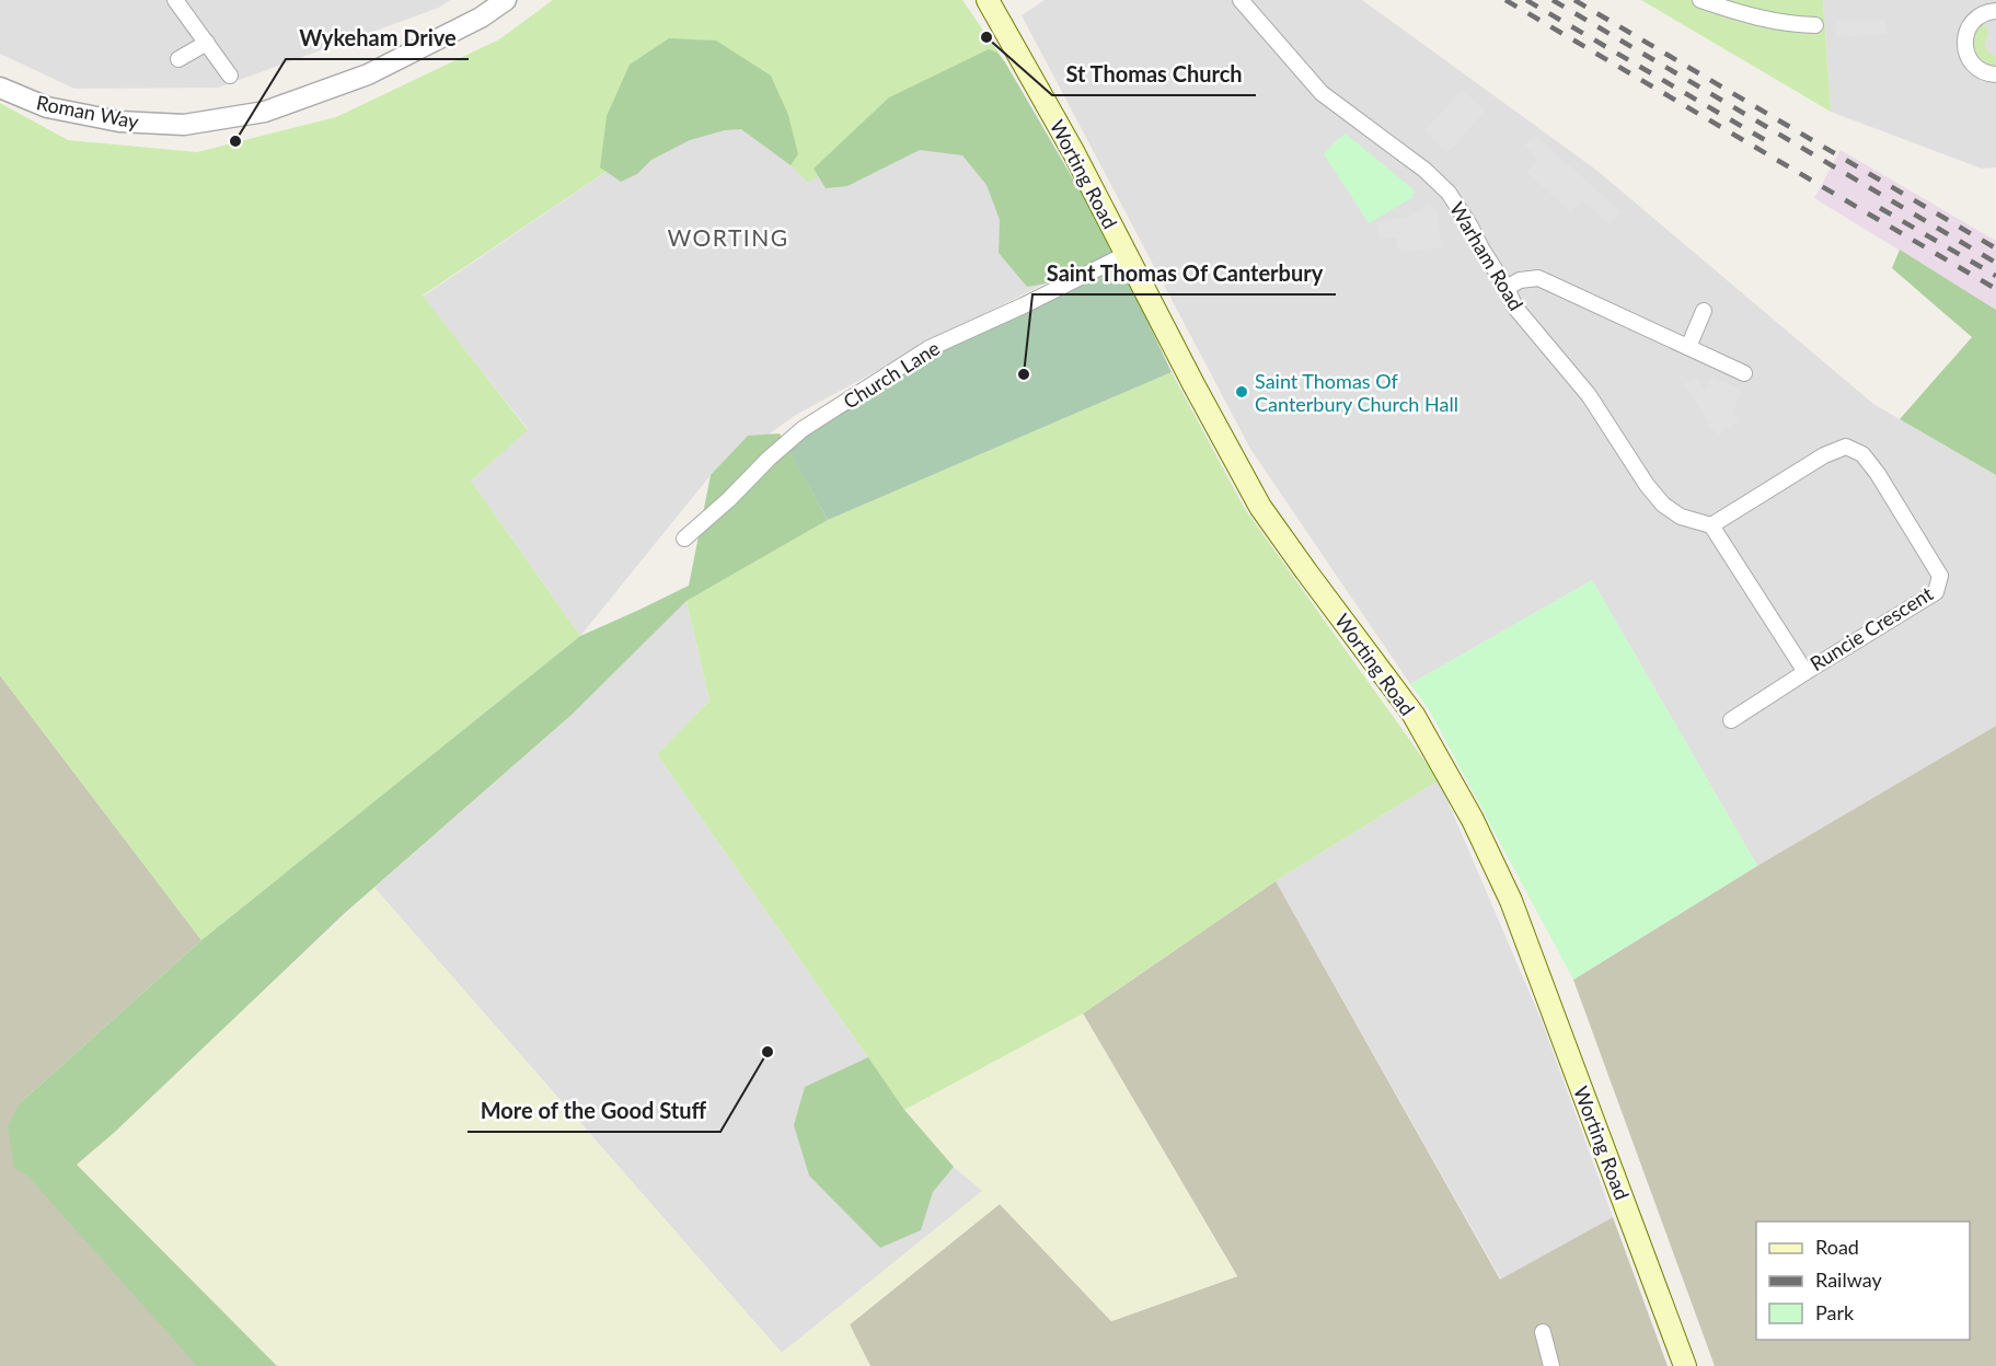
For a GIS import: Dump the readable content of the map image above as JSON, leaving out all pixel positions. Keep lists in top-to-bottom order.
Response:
{
  "streets": {
    "main road": ["Worting Road"],
    "street": [
      "Roman Way",
      "Warham Road",
      "Church Lane",
      "Runcie Crescent"
    ]
  },
  "crossings": [
    ["Worting Road", "Church Lane"],
    ["Warham Road", "Runcie Crescent"]
  ],
  "districts": ["WORTING"],
  "places": [
    "St Thomas Church",
    "Wykeham Drive",
    "Saint Thomas Of Canterbury",
    "Saint Thomas Of Canterbury Church Hall",
    "More of the Good Stuff"
  ],
  "legend": ["Road", "Railway", "Park"]
}
